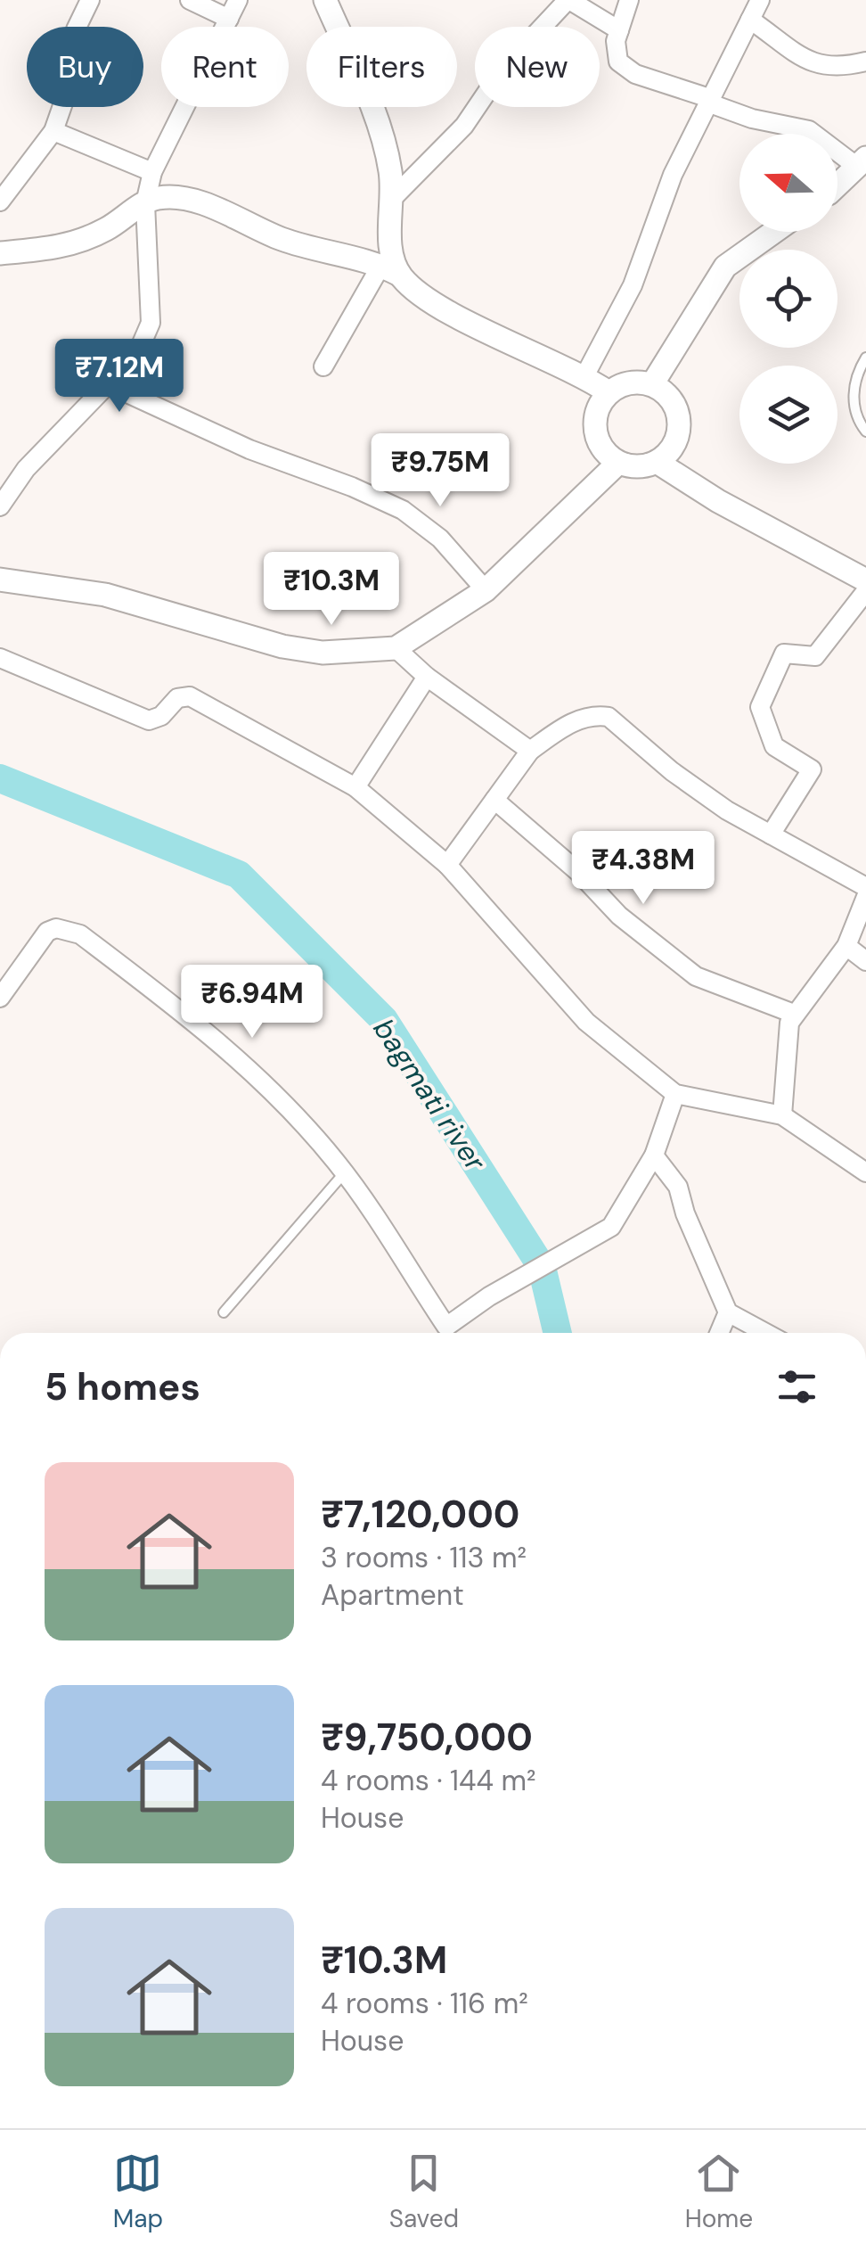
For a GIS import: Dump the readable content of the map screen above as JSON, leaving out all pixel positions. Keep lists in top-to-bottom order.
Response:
{
  "water": ["bagmati river"],
  "north": "left",
  "page": {
    "chip": [
      "Buy",
      "Rent",
      "Filters",
      "New"
    ],
    "price": [
      "₹7.12M",
      "₹9.75M",
      "₹10.3M",
      "₹4.38M",
      "₹6.94M"
    ],
    "heading": "5 homes",
    "list": [
      {
        "name": "₹7,120,000",
        "note": "3 rooms · 113 m² · Apartment"
      },
      {
        "name": "₹9,750,000",
        "note": "4 rooms · 144 m² · House"
      },
      {
        "name": "₹10.3M",
        "note": "4 rooms · 116 m² · House"
      }
    ],
    "tabs": ["Map", "Saved", "Home"]
  }
}
